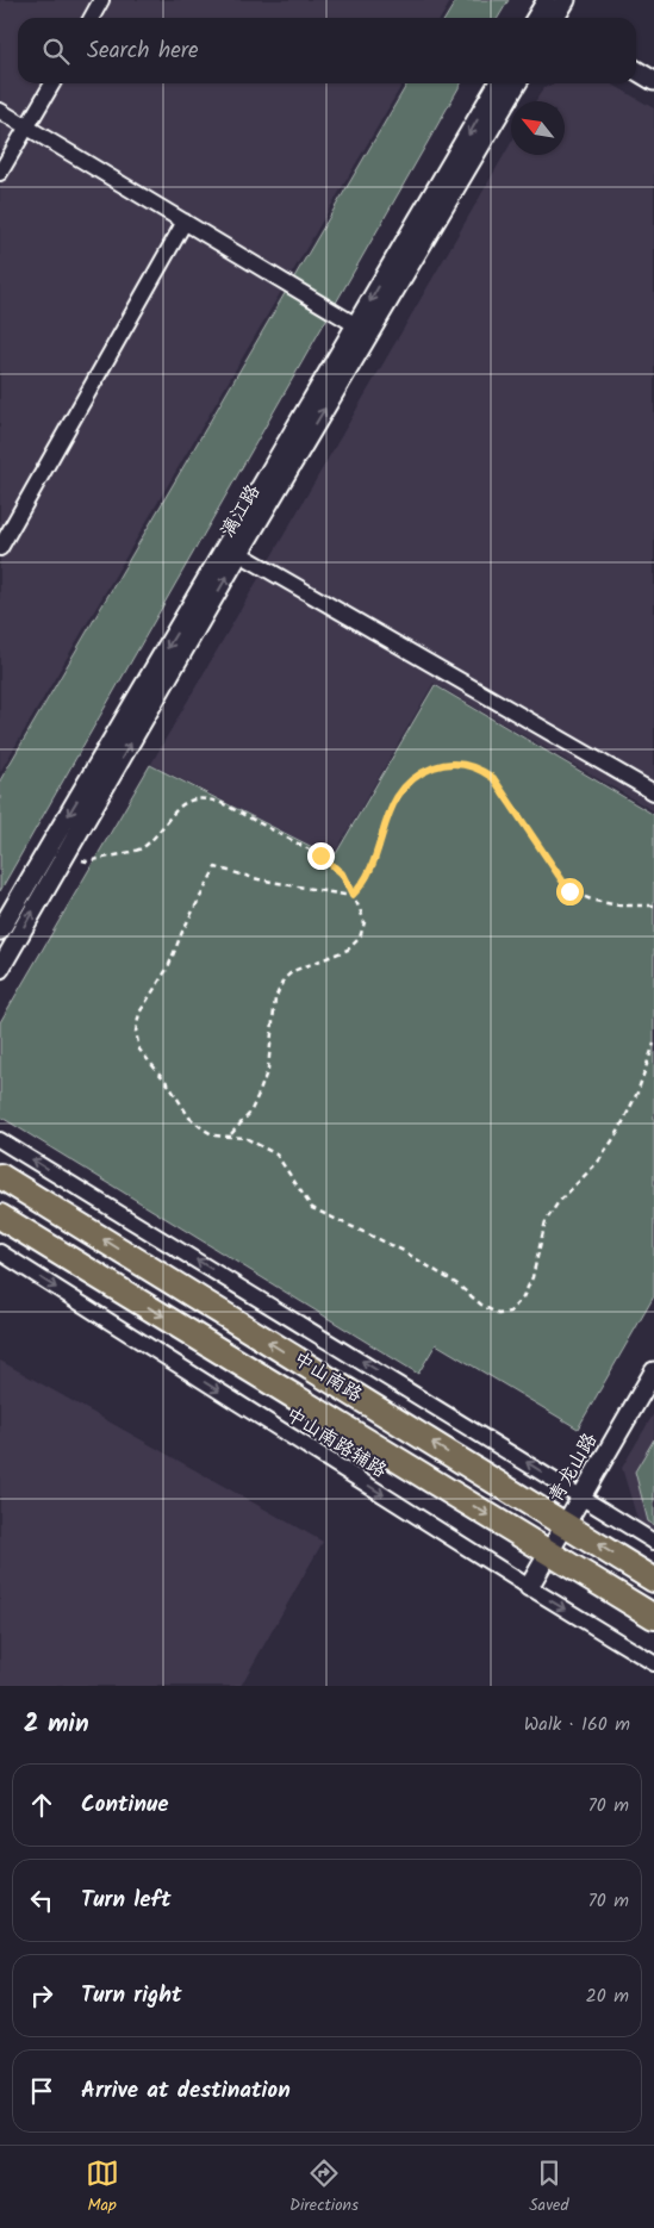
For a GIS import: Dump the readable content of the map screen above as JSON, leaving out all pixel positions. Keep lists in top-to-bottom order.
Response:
{
  "streets": {
    "main road": ["中山南路"],
    "street": ["漓江路", "中山南路辅路", "青龙山路"]
  },
  "crossings": [
    ["中山南路", "青龙山路"],
    ["中山南路辅路", "青龙山路"]
  ],
  "north": "top left",
  "page": {
    "search": "Search here",
    "heading": ["2 min", "Walk · 160 m"],
    "list": [
      ["Continue", "70 m"],
      ["Turn left", "70 m"],
      ["Turn right", "20 m"],
      "Arrive at destination"
    ],
    "nav": ["Map", "Directions", "Saved"]
  }
}
